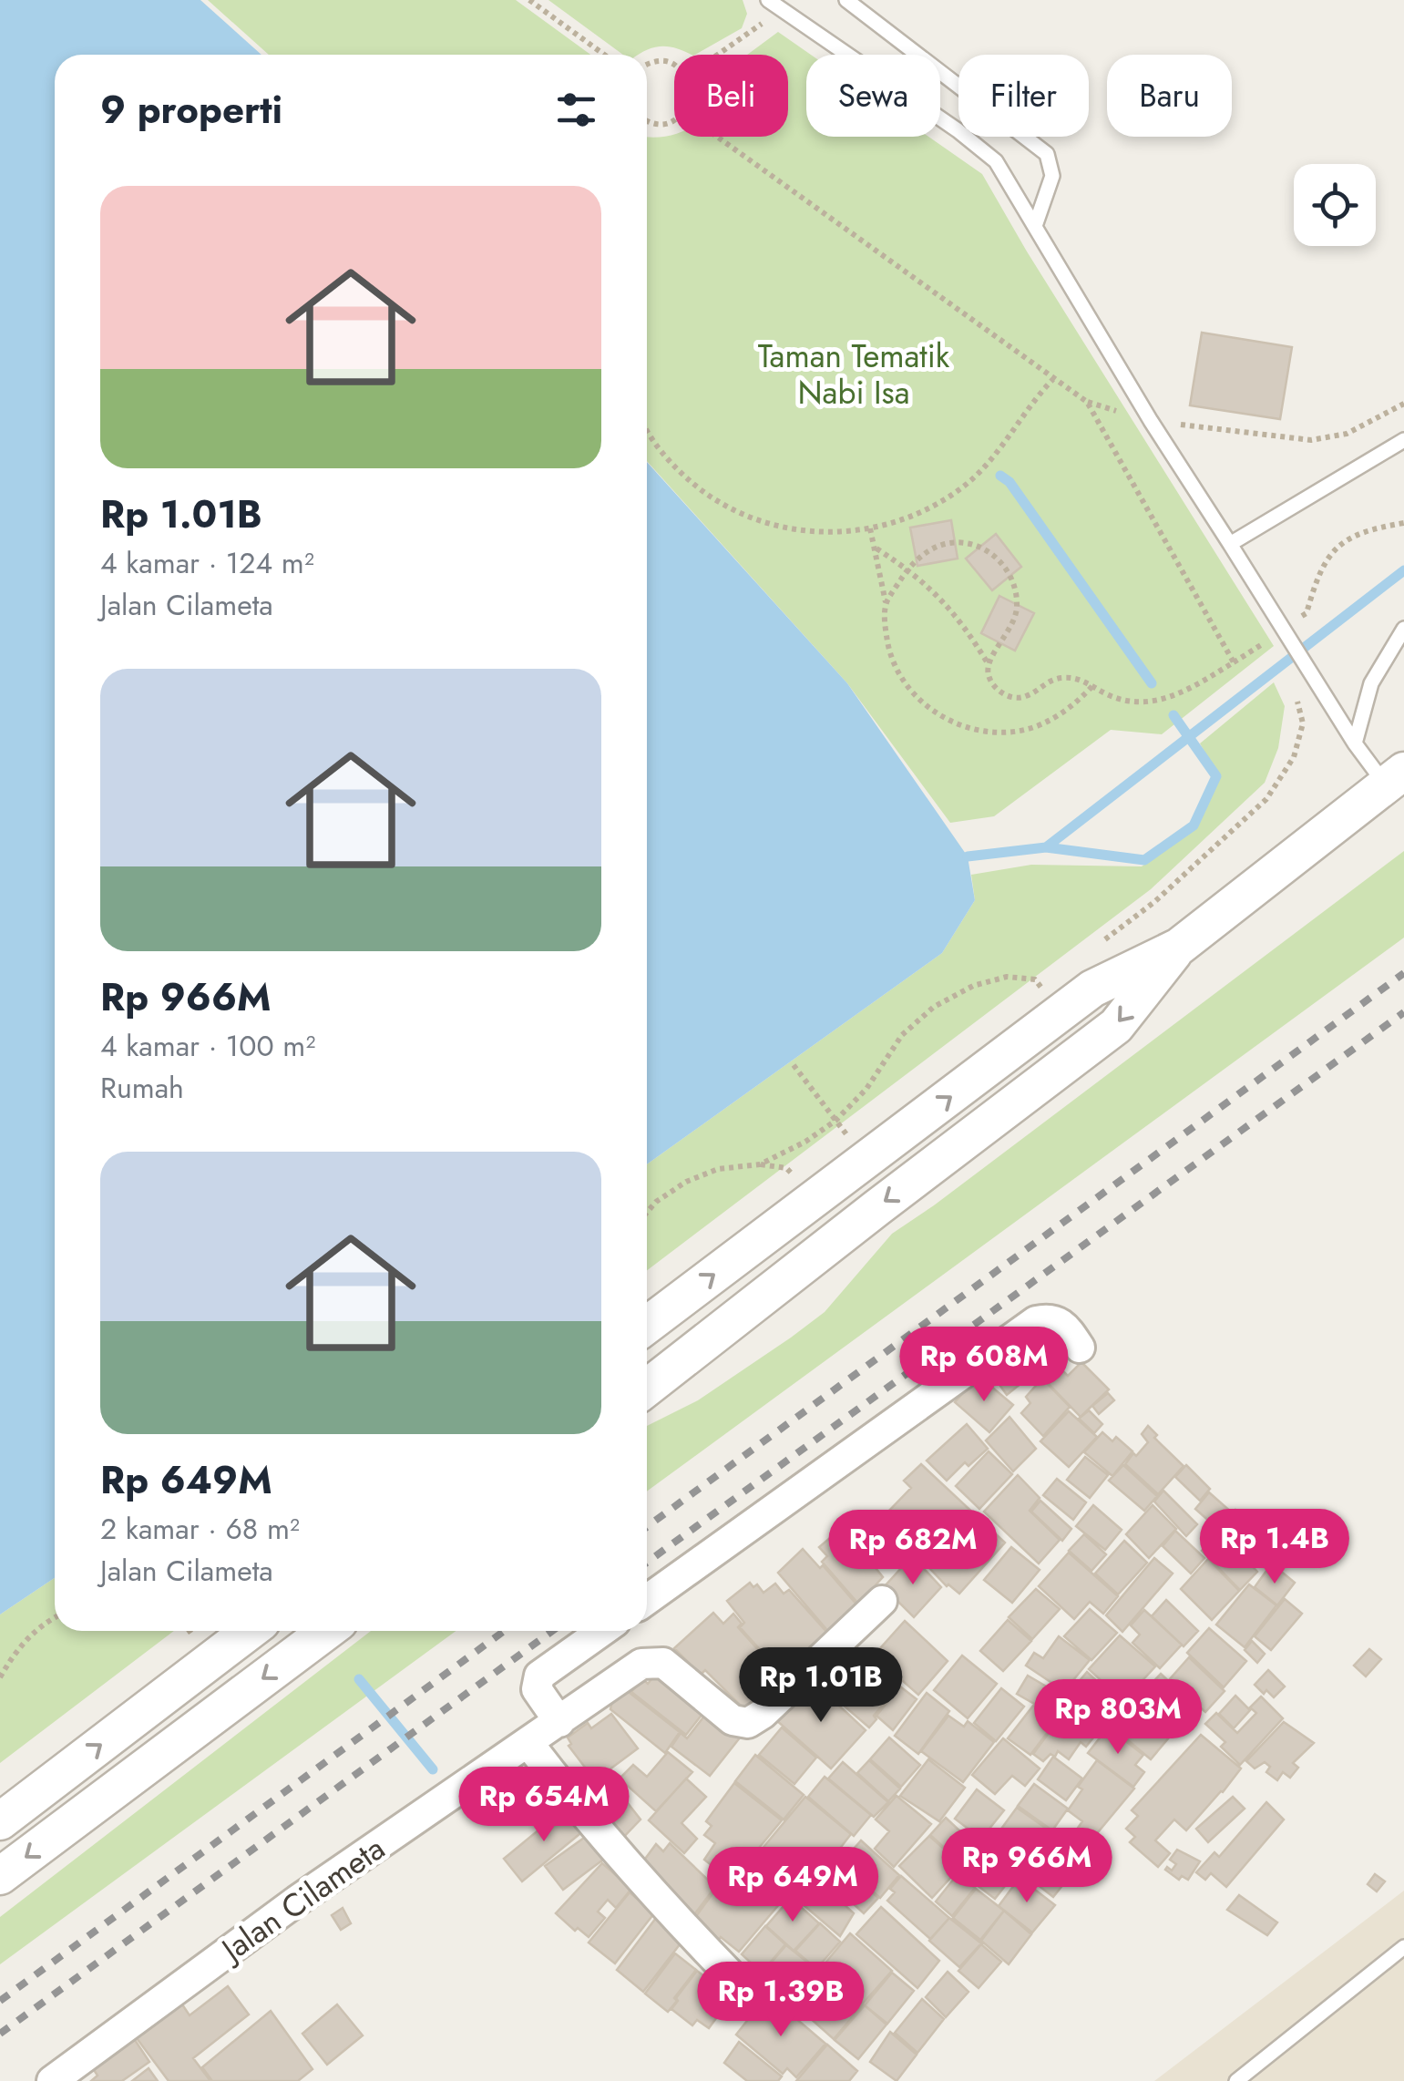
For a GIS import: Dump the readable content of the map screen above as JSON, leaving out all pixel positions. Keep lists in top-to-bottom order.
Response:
{
  "streets": {
    "street": ["Jalan Cilameta"]
  },
  "parks": ["Taman Tematik Nabi Isa"],
  "page": {
    "chip": [
      "Beli",
      "Sewa",
      "Filter",
      "Baru"
    ],
    "heading": "9 properti",
    "list": [
      {
        "name": "Rp 1.01B",
        "note": "4 kamar · 124 m² · Jalan Cilameta"
      },
      {
        "name": "Rp 966M",
        "note": "4 kamar · 100 m² · Rumah"
      },
      {
        "name": "Rp 649M",
        "note": "2 kamar · 68 m² · Jalan Cilameta"
      }
    ],
    "price": [
      "Rp 608M",
      "Rp 1.4B",
      "Rp 682M",
      "Rp 1.01B",
      "Rp 803M",
      "Rp 654M",
      "Rp 966M",
      "Rp 649M",
      "Rp 1.39B"
    ]
  }
}
